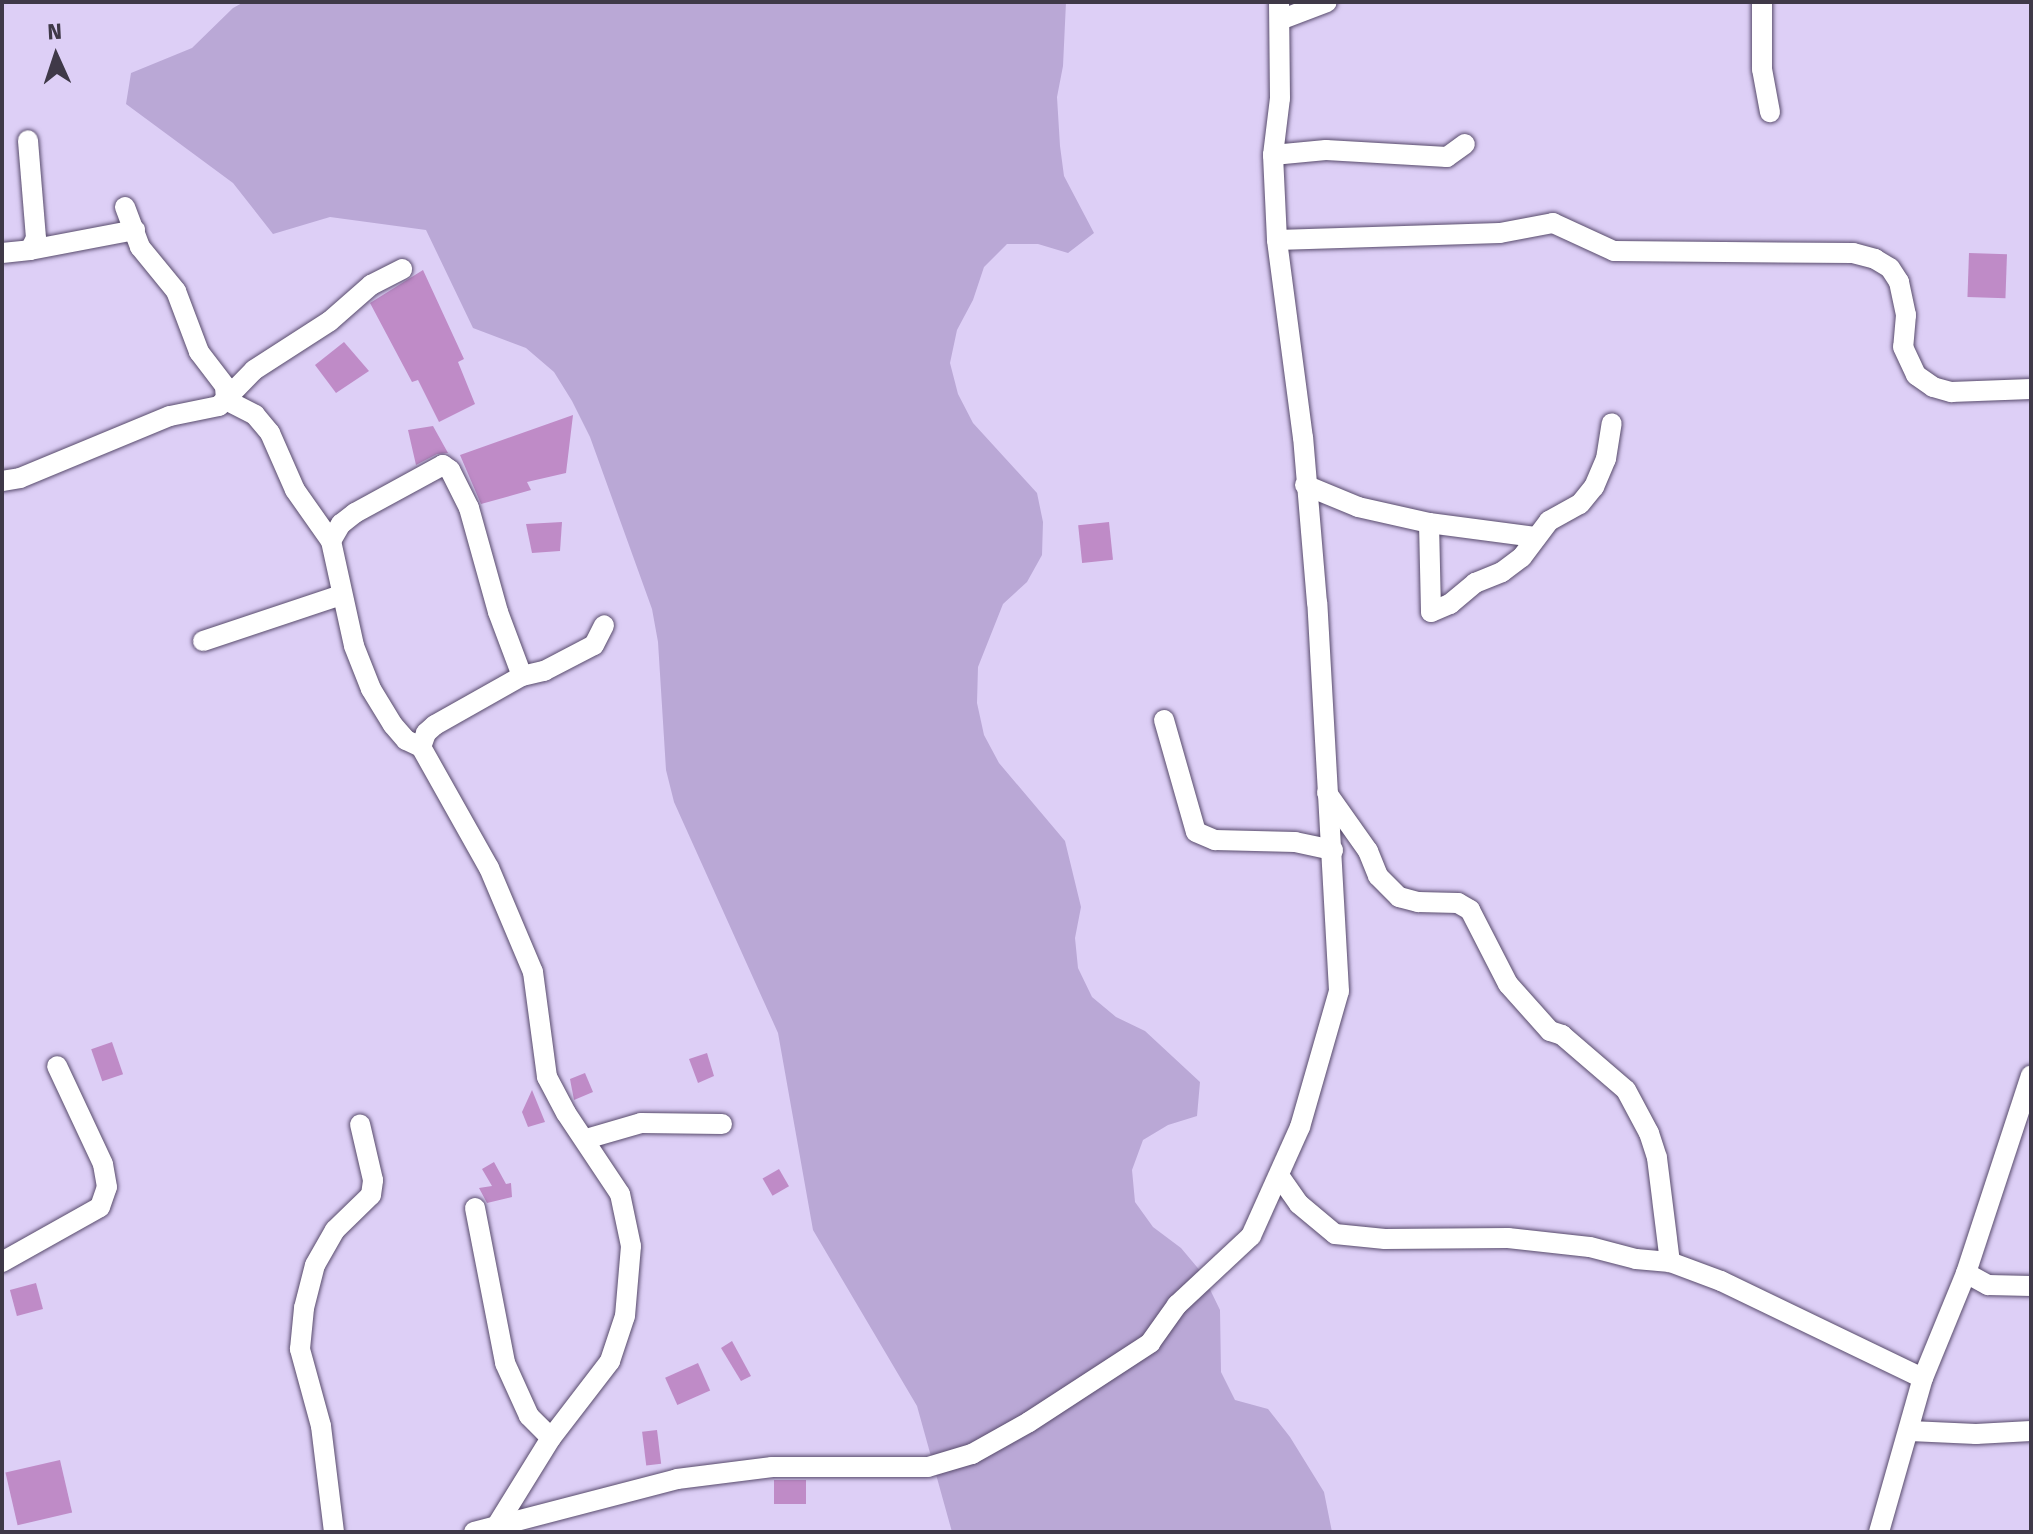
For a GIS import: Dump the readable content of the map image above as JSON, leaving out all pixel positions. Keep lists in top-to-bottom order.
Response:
{
  "north": "top"
}
